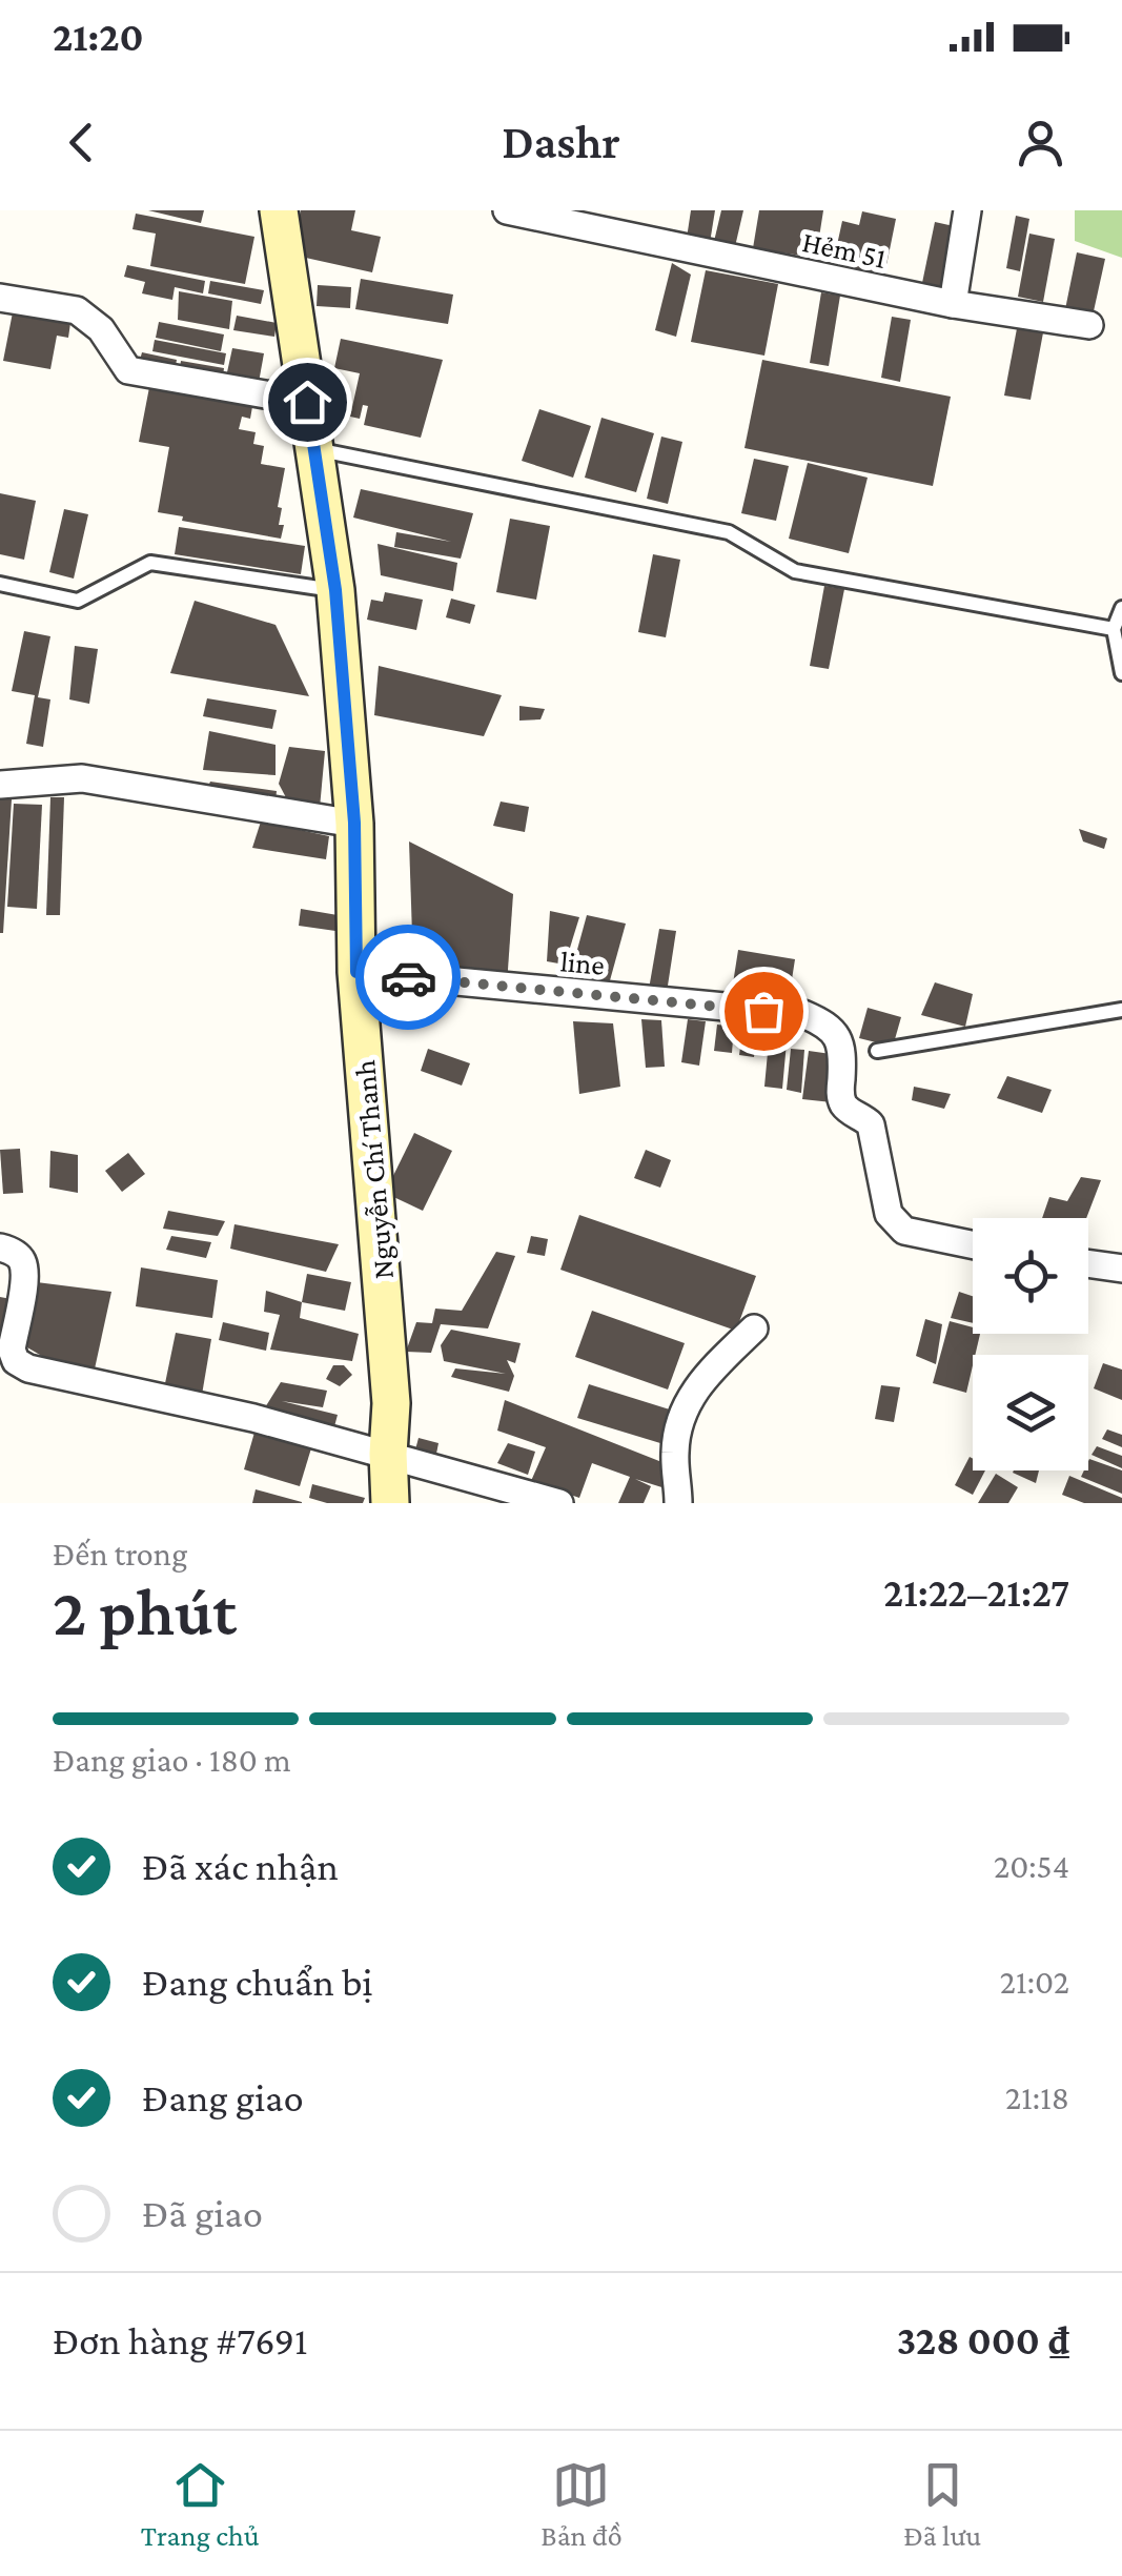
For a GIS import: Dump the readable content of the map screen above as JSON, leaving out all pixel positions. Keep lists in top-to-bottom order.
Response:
{
  "streets": {
    "main road": ["Nguyễn Chí Thanh"],
    "street": ["Hẻm 51", "line"]
  },
  "crossings": [
    ["line", "Nguyễn Chí Thanh"]
  ],
  "page": {
    "status": "21:20",
    "header": "Dashr",
    "heading": ["2 phút", "Đến trong", "21:22–21:27"],
    "panel": ["Đơn hàng #7691", "328 000 ₫"],
    "bar": "Đang giao · 180 m",
    "list": [
      ["Đã xác nhận", "20:54"],
      ["Đang chuẩn bị", "21:02"],
      ["Đang giao", "21:18"],
      "Đã giao"
    ],
    "tabs": ["Trang chủ", "Bản đồ", "Đã lưu"]
  }
}
